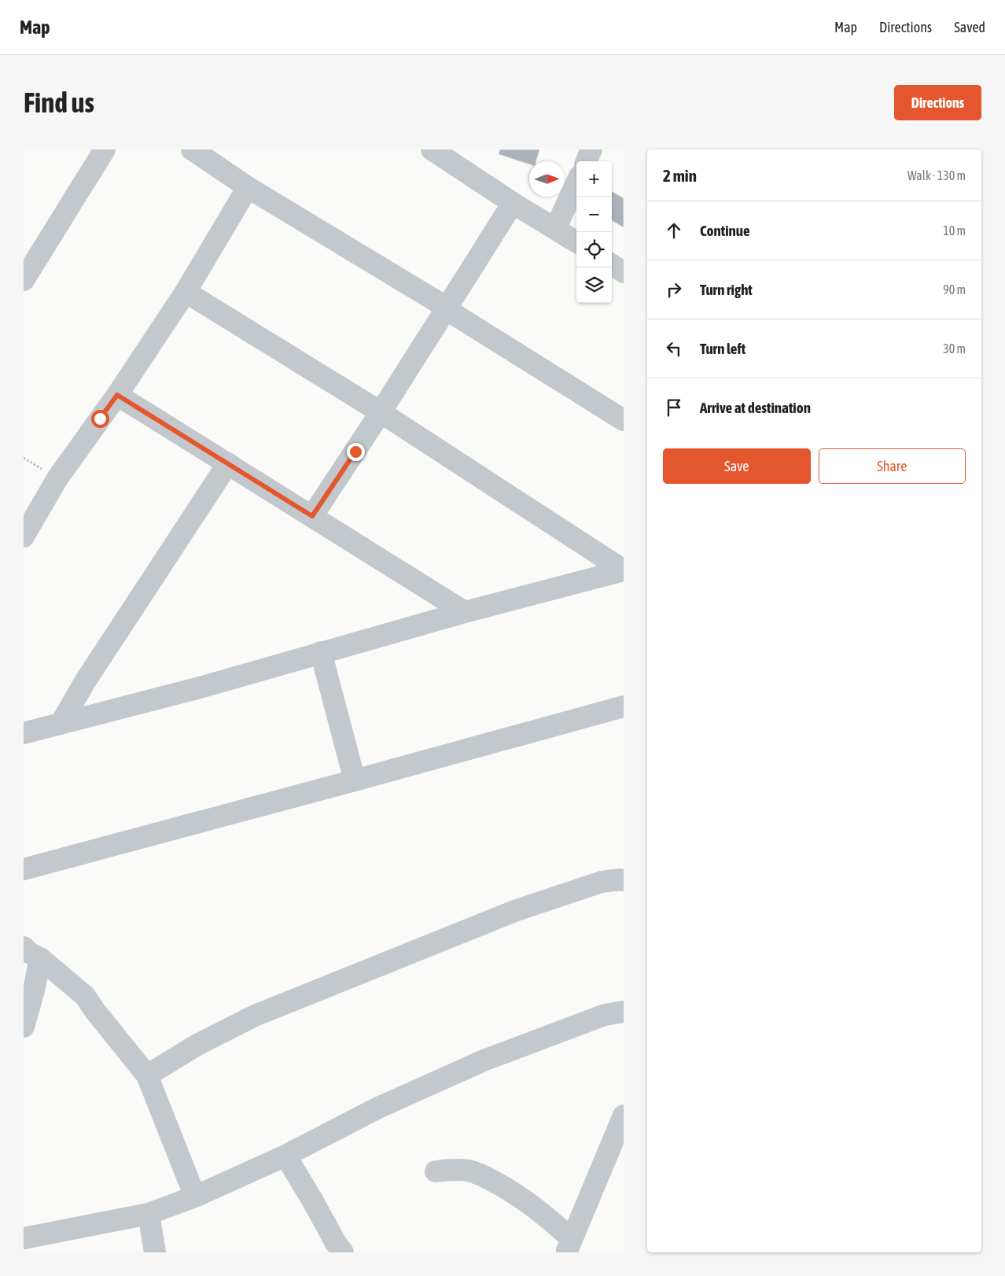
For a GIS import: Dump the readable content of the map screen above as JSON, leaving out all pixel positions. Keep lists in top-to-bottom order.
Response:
{
  "north": "right",
  "page": {
    "header": "Map",
    "nav": ["Map", "Directions", "Saved"],
    "buttons": [
      "Directions",
      ["Save", "Share"]
    ],
    "title": "Find us",
    "heading": ["2 min", "Walk · 130 m"],
    "map_buttons": ["+", "−"],
    "list": [
      ["Continue", "10 m"],
      ["Turn right", "90 m"],
      ["Turn left", "30 m"],
      "Arrive at destination"
    ]
  }
}
